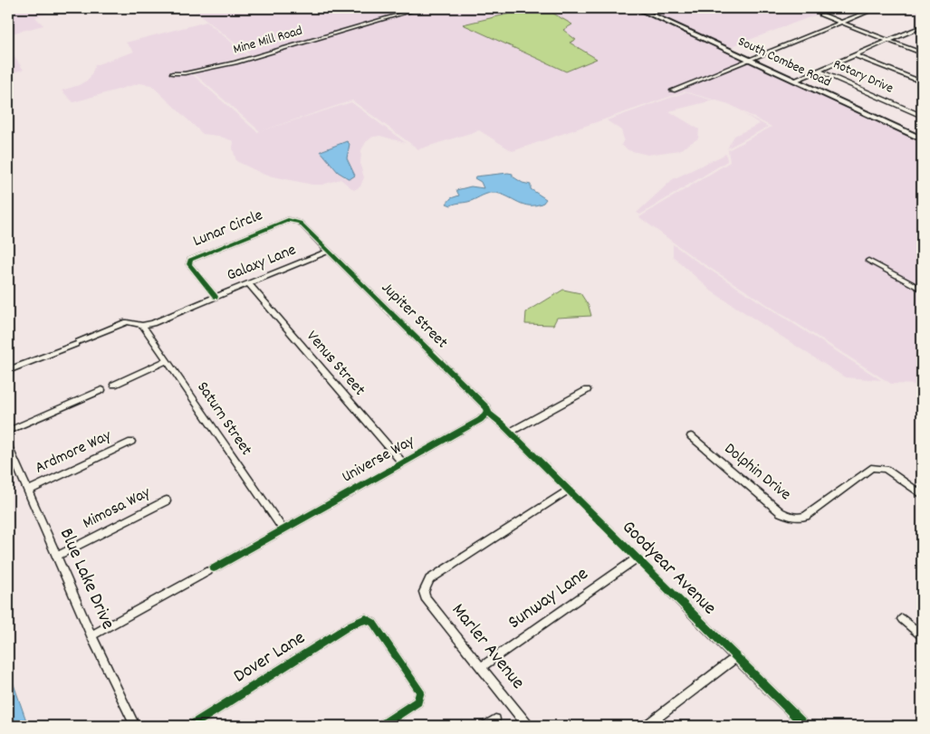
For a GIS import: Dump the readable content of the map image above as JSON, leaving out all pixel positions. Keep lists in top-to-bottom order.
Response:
{
  "streets": {
    "main road": ["South Combee Road"],
    "street": [
      "Mine Mill Road",
      "Rotary Drive",
      "Lunar Circle",
      "Galaxy Lane",
      "Jupiter Street",
      "Venus Street",
      "Saturn Street",
      "Ardmore Way",
      "Universe Way",
      "Dolphin Drive",
      "Mimosa Way",
      "Goodyear Avenue",
      "Blue Lake Drive",
      "Sunway Lane",
      "Marler Avenue",
      "Dover Lane"
    ]
  },
  "crossings": [
    ["Lunar Circle", "Galaxy Lane"],
    ["Lunar Circle", "Jupiter Street"],
    ["Galaxy Lane", "Jupiter Street"],
    ["Galaxy Lane", "Venus Street"],
    ["Galaxy Lane", "Saturn Street"],
    ["Jupiter Street", "Universe Way"],
    ["Jupiter Street", "Goodyear Avenue"],
    ["Venus Street", "Universe Way"],
    ["Saturn Street", "Universe Way"],
    ["Ardmore Way", "Blue Lake Drive"],
    ["Universe Way", "Blue Lake Drive"],
    ["Mimosa Way", "Blue Lake Drive"],
    ["Goodyear Avenue", "Sunway Lane"],
    ["Goodyear Avenue", "Marler Avenue"],
    ["Sunway Lane", "Marler Avenue"]
  ]
}
